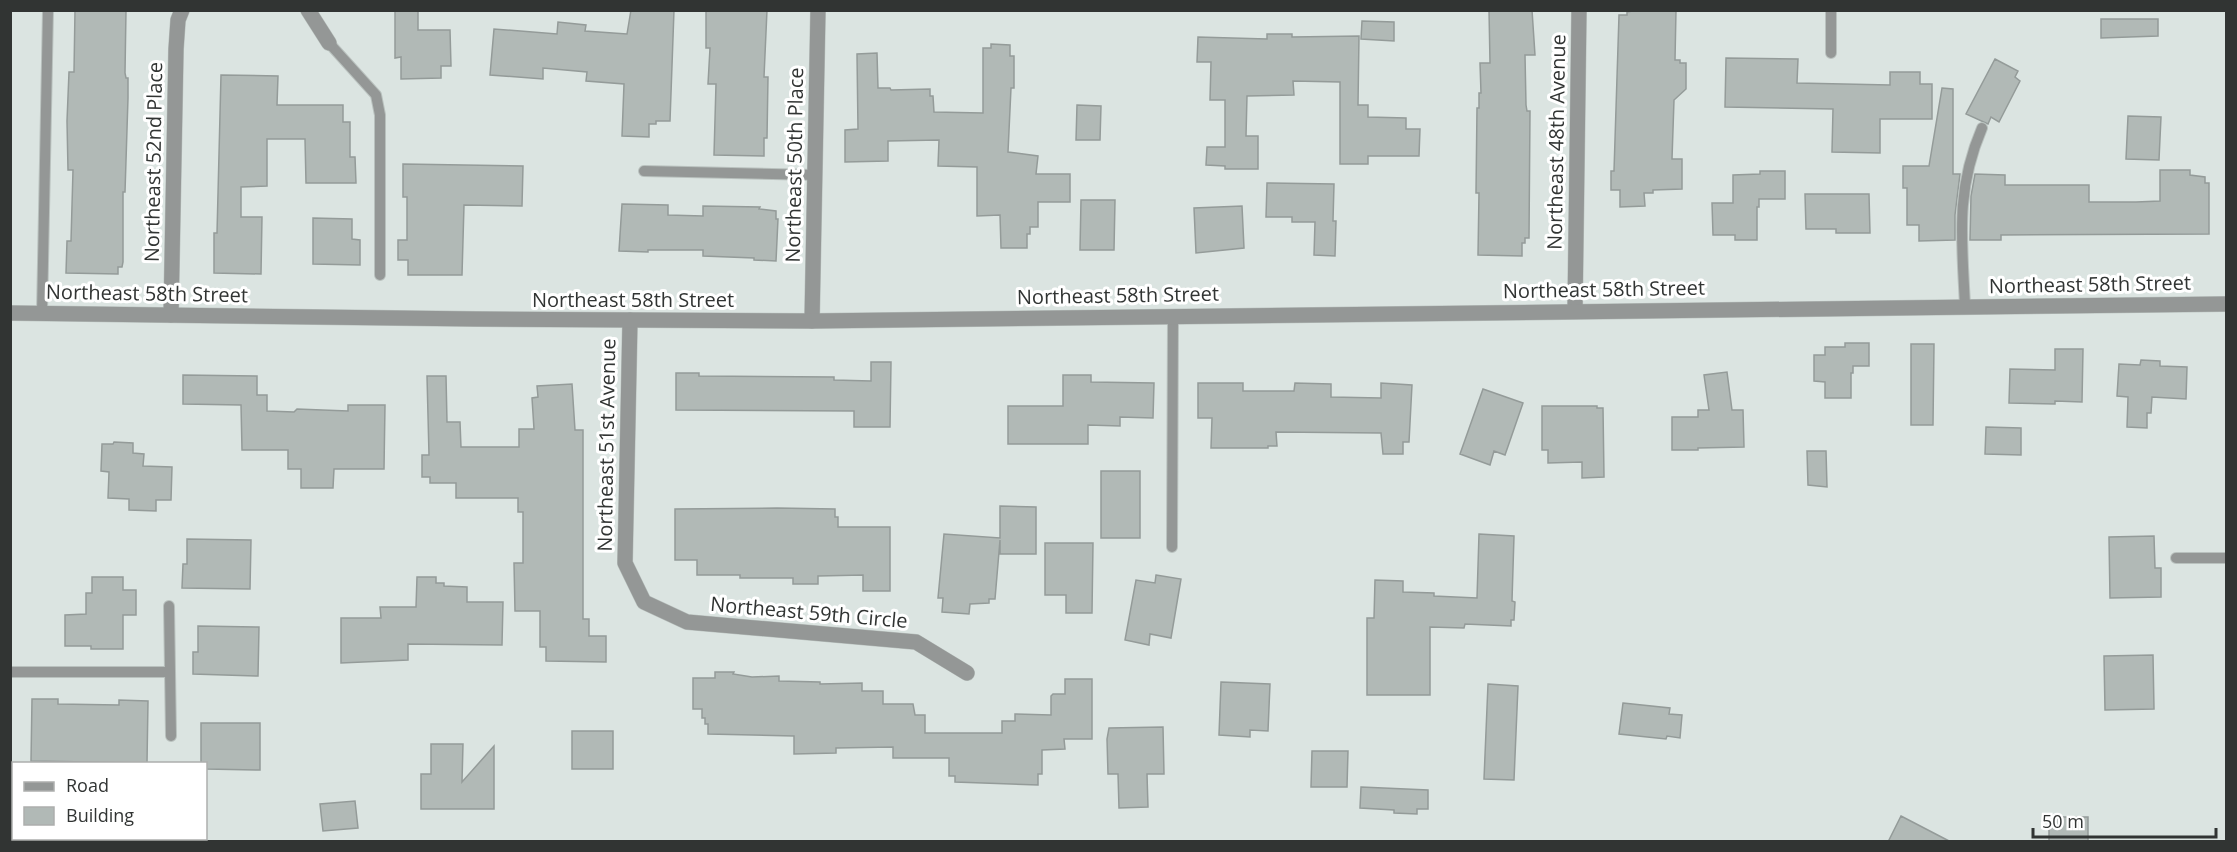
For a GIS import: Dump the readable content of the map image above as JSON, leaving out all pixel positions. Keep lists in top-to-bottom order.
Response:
{
  "streets": {
    "street": [
      "Northeast 48th Avenue",
      "Northeast 52nd Place",
      "Northeast 50th Place",
      "Northeast 58th Street",
      "Northeast 51st Avenue",
      "Northeast 59th Circle"
    ]
  },
  "crossings": [
    ["Northeast 48th Avenue", "Northeast 58th Street"],
    ["Northeast 52nd Place", "Northeast 58th Street"],
    ["Northeast 50th Place", "Northeast 58th Street"],
    ["Northeast 58th Street", "Northeast 51st Avenue"],
    ["Northeast 51st Avenue", "Northeast 59th Circle"]
  ],
  "legend": ["Road", "Building"],
  "scale_bar": "50 m"
}
